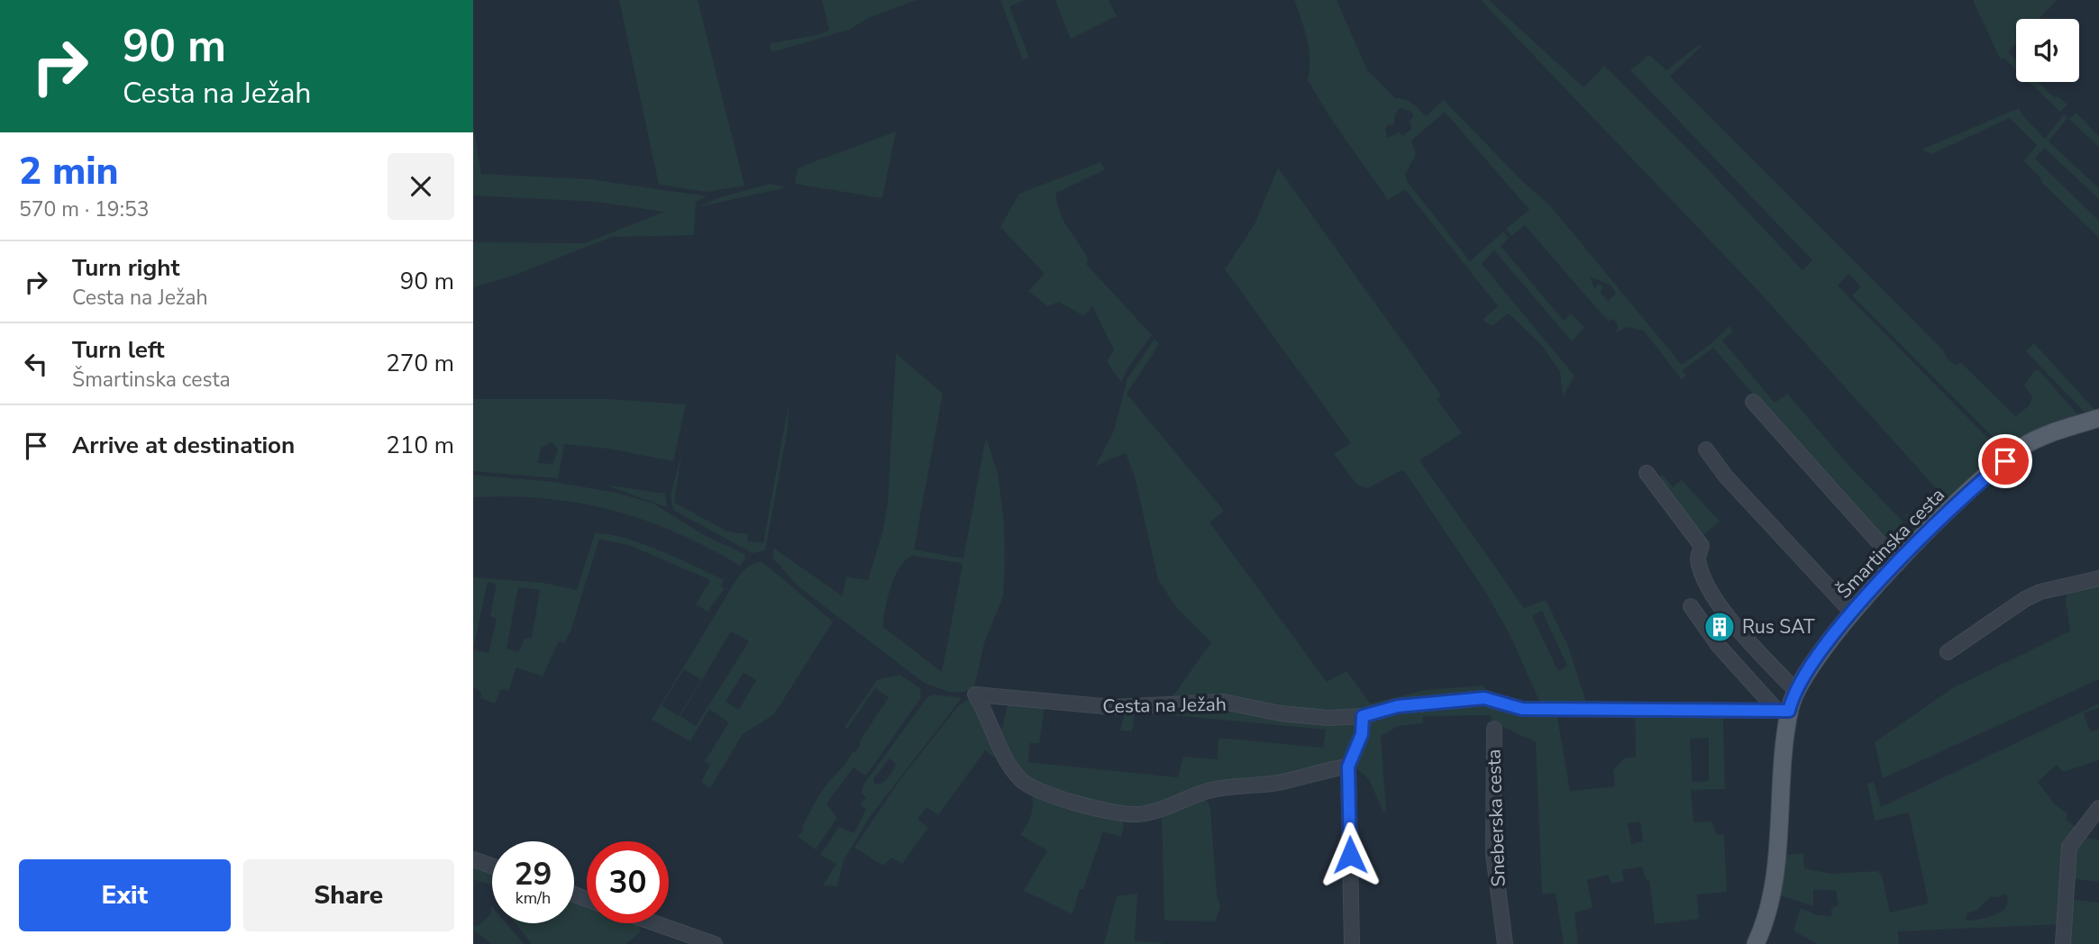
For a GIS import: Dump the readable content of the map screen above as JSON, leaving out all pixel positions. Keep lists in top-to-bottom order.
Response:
{
  "streets": {
    "main road": ["Šmartinska cesta"],
    "street": ["Cesta na Ježah", "Sneberska cesta"]
  },
  "crossings": [
    ["Šmartinska cesta", "Cesta na Ježah"]
  ],
  "places": {
    "building": ["Rus SAT"]
  },
  "page": {
    "turn": ["90 m", "Cesta na Ježah"],
    "heading": ["2 min", "570 m · 19:53"],
    "list": [
      {
        "name": "Turn right",
        "note": "Cesta na Ježah",
        "value": "90 m"
      },
      {
        "name": "Turn left",
        "note": "Šmartinska cesta",
        "value": "270 m"
      },
      {
        "name": "Arrive at destination",
        "value": "210 m"
      }
    ],
    "speed": "29 km/h",
    "limit": "30",
    "buttons": ["Exit", "Share"]
  }
}
